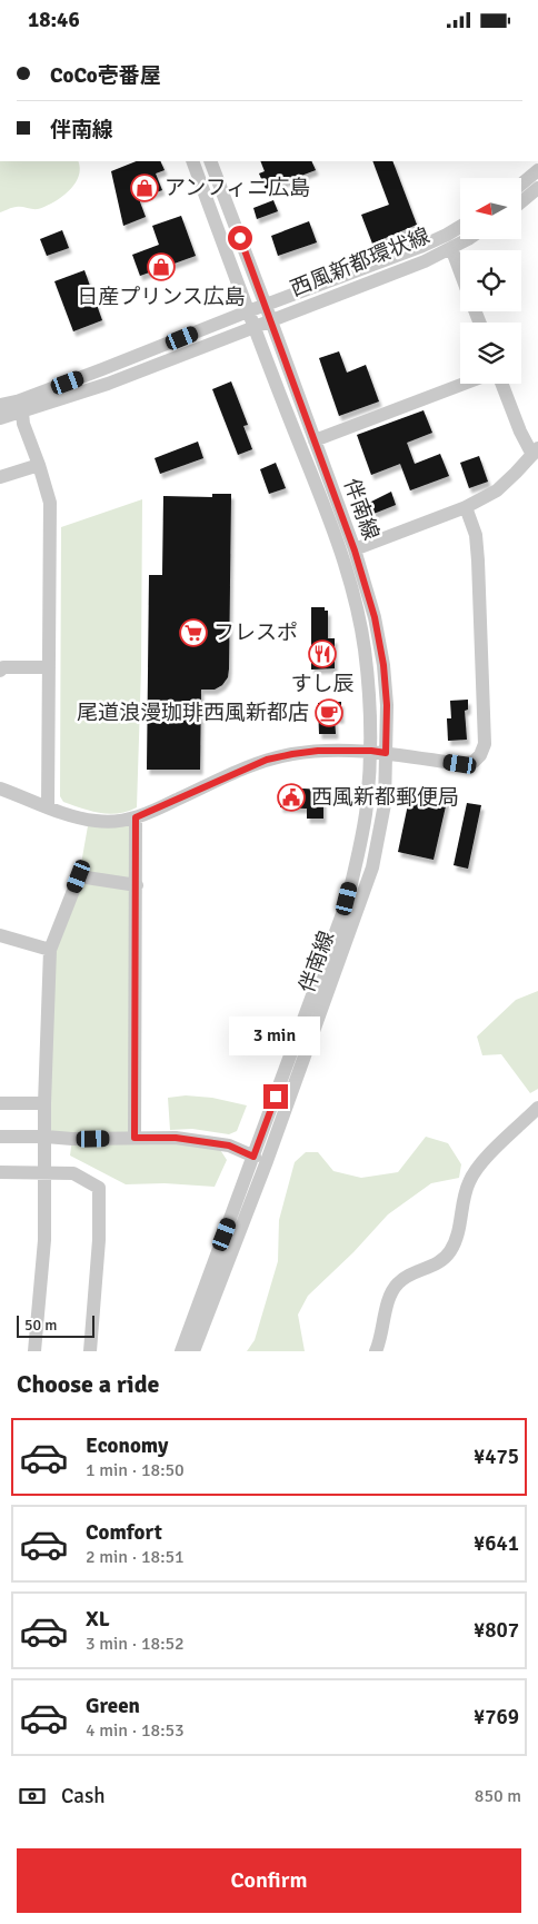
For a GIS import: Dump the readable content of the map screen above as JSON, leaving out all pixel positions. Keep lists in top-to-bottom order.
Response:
{
  "streets": {
    "street": ["西風新都環状線", "伴南線"]
  },
  "crossings": [
    ["西風新都環状線", "伴南線"]
  ],
  "places": {
    "shop": ["アンフィニ広島", "日産プリンス広島"],
    "supermarket": ["フレスポ"],
    "restaurant": ["すし辰"],
    "cafe": ["尾道浪漫珈琲西風新都店"],
    "public building": ["西風新都郵便局"]
  },
  "scale_bar": "50 m",
  "north": "left",
  "page": {
    "status": "18:46",
    "banner": ["CoCo壱番屋", "伴南線"],
    "bubble": "3 min",
    "scale": "50 m",
    "heading": "Choose a ride",
    "list": [
      {
        "name": "Economy",
        "note": "1 min · 18:50",
        "value": "¥475"
      },
      {
        "name": "Comfort",
        "note": "2 min · 18:51",
        "value": "¥641"
      },
      {
        "name": "XL",
        "note": "3 min · 18:52",
        "value": "¥807"
      },
      {
        "name": "Green",
        "note": "4 min · 18:53",
        "value": "¥769"
      }
    ],
    "pay": ["Cash", "850 m"],
    "buttons": "Confirm"
  }
}
